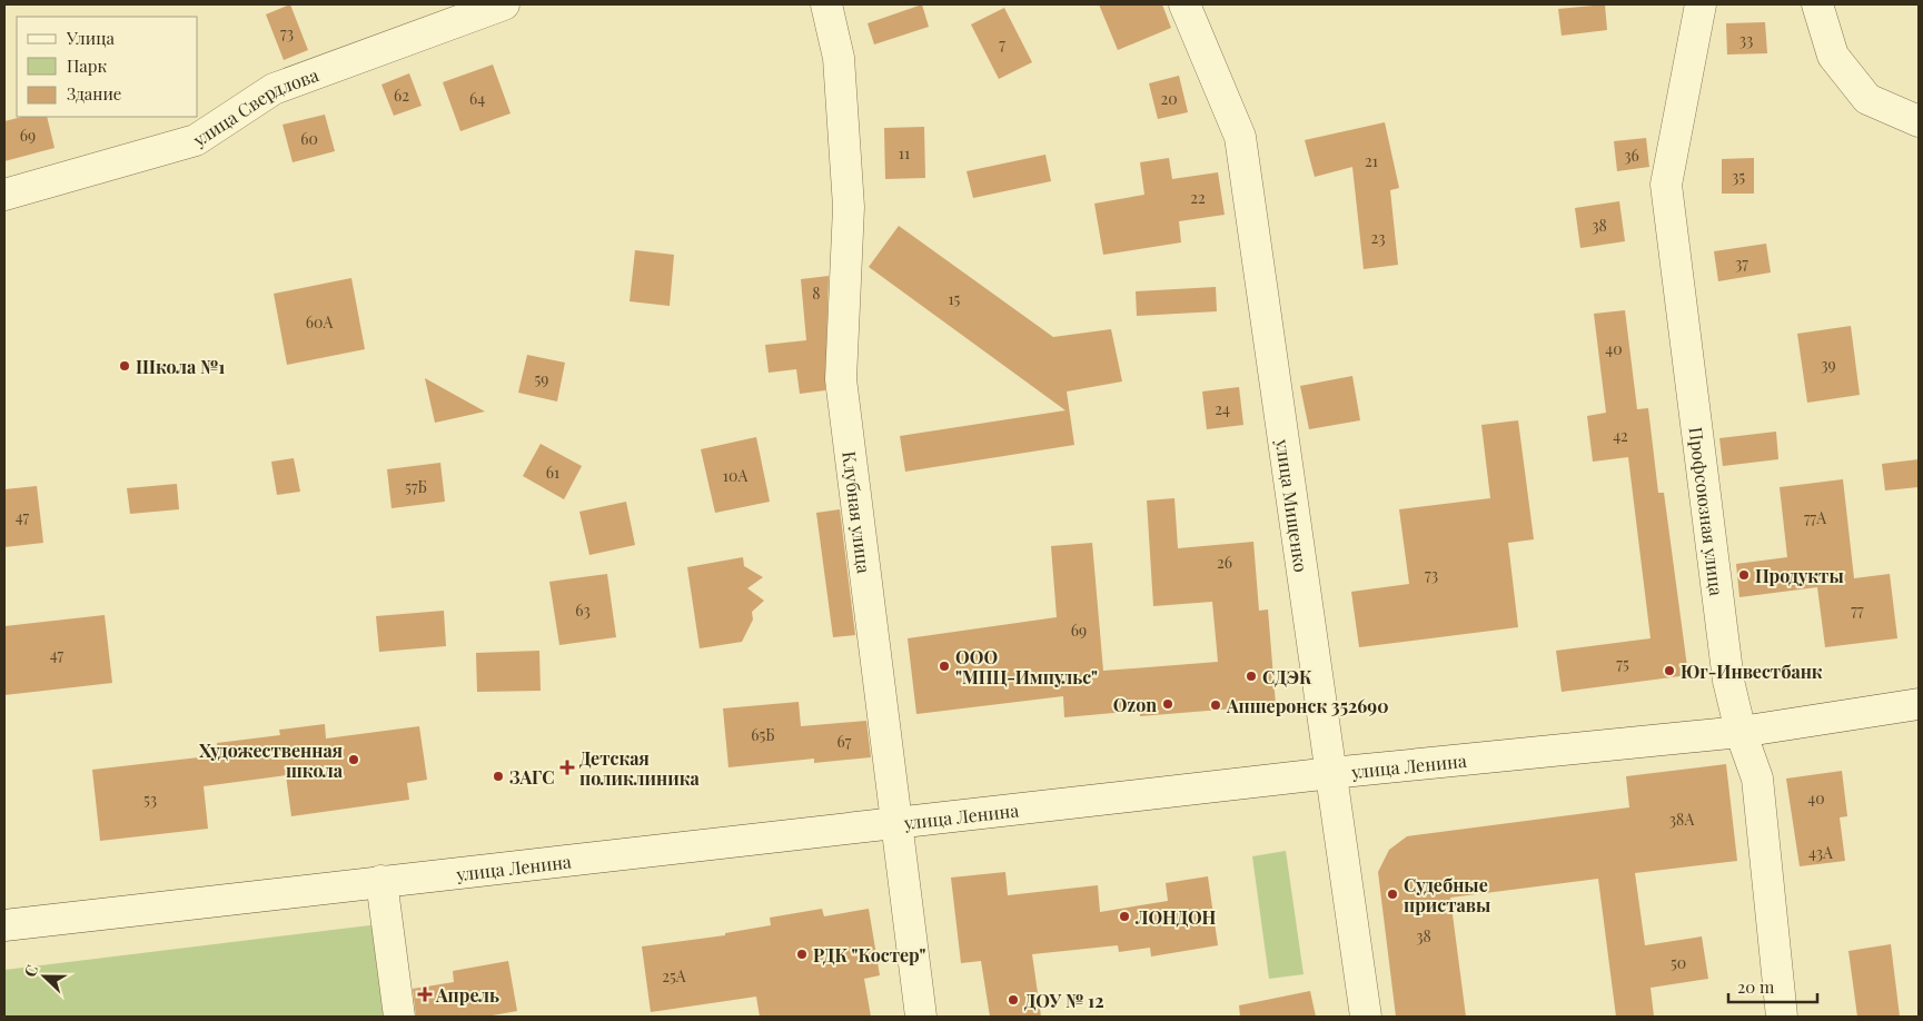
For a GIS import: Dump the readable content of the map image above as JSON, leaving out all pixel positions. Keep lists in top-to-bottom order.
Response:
{
  "streets": {
    "street": [
      "улица Свердлова",
      "улица Мищенко",
      "Профсоюзная улица",
      "Клубная улица",
      "улица Ленина"
    ]
  },
  "crossings": [
    ["улица Мищенко", "улица Ленина"],
    ["Профсоюзная улица", "улица Ленина"],
    ["Клубная улица", "улица Ленина"]
  ],
  "places": {
    "other": [
      "Школа №1",
      "Продукты",
      "ООО \"МПЦ-Импульс\"",
      "Юг-Инвестбанк",
      "СДЭК",
      "Ozon",
      "Апшеронск 352690",
      "Художественная школа",
      "ЗАГС",
      "Судебные приставы",
      "ЛОНДОН",
      "РДК \"Костер\"",
      "ДОУ № 12"
    ],
    "health": ["Детская поликлиника", "Апрель"]
  },
  "house_numbers": [
    "73",
    "33",
    "7",
    "62",
    "64",
    "20",
    "69",
    "60",
    "11",
    "36",
    "21",
    "35",
    "22",
    "38",
    "23",
    "37",
    "8",
    "15",
    "60А",
    "40",
    "39",
    "59",
    "24",
    "42",
    "61",
    "10А",
    "57Б",
    "47",
    "77А",
    "26",
    "73",
    "63",
    "77",
    "69",
    "47",
    "75",
    "65Б",
    "67",
    "40",
    "53",
    "38А",
    "43А",
    "38",
    "50",
    "25А"
  ],
  "legend": ["Улица", "Парк", "Здание"],
  "scale_bar": "20 m",
  "north": "left"
}
